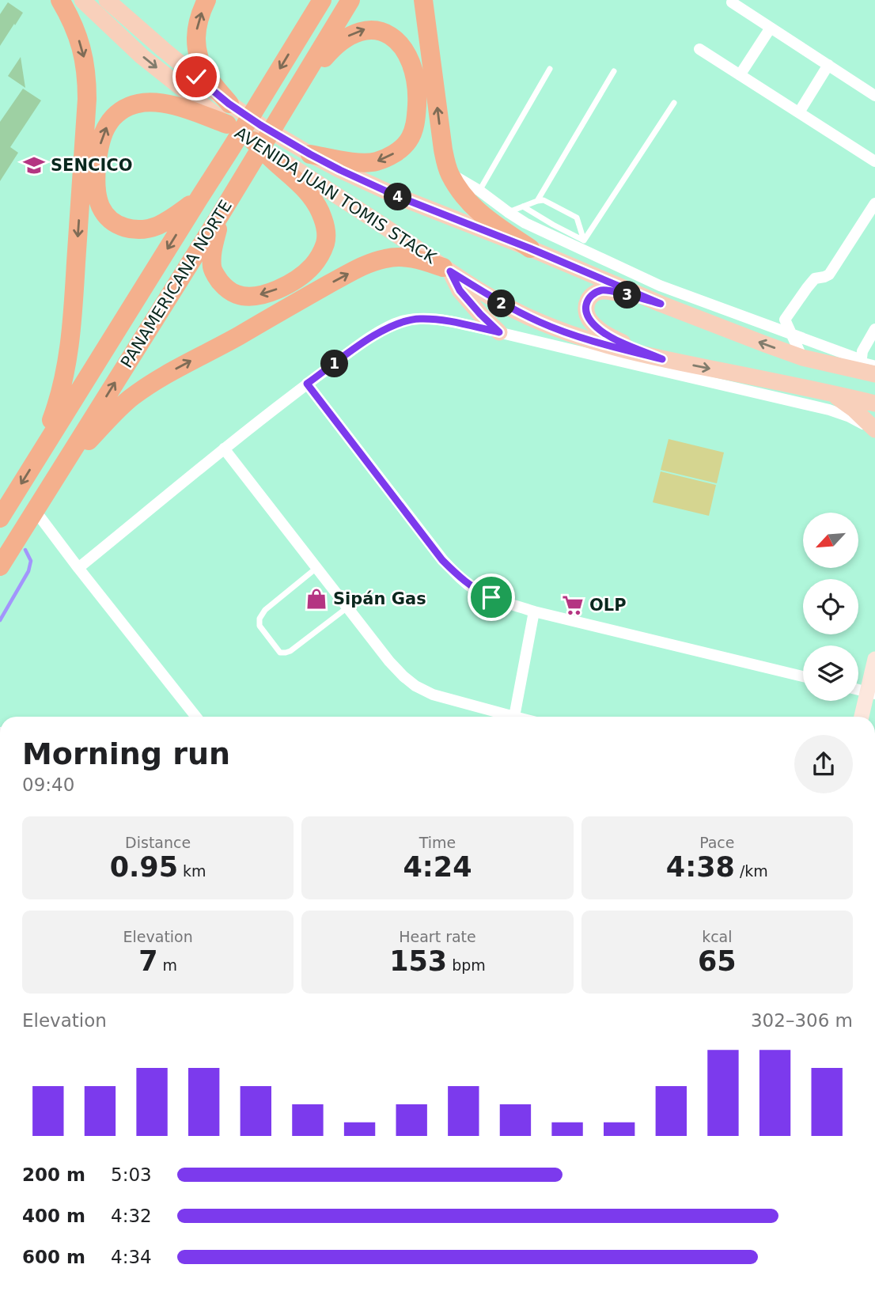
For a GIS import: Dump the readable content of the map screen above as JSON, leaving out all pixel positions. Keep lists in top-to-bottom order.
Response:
{
  "streets": {
    "highway": ["PANAMERICANA NORTE"],
    "main road": ["AVENIDA JUAN TOMIS STACK"]
  },
  "crossings": [
    ["AVENIDA JUAN TOMIS STACK", "PANAMERICANA NORTE"]
  ],
  "places": {
    "school or university": ["SENCICO"],
    "shop": ["Sipán Gas"],
    "supermarket": ["OLP"]
  },
  "north": "bottom left",
  "page": {
    "pins": [
      "4",
      "3",
      "2",
      "1"
    ],
    "heading": ["Morning run", "09:40"],
    "stats": [
      ["Distance", "0.95 km"],
      ["Time", "4:24"],
      ["Pace", "4:38 /km"],
      ["Elevation", "7 m"],
      ["Heart rate", "153 bpm"],
      ["kcal", "65"]
    ],
    "chart": ["Elevation", "302–306 m"],
    "list": [
      {
        "name": "200 m",
        "note": "5:03"
      },
      {
        "name": "400 m",
        "note": "4:32"
      },
      {
        "name": "600 m",
        "note": "4:34"
      }
    ]
  }
}
